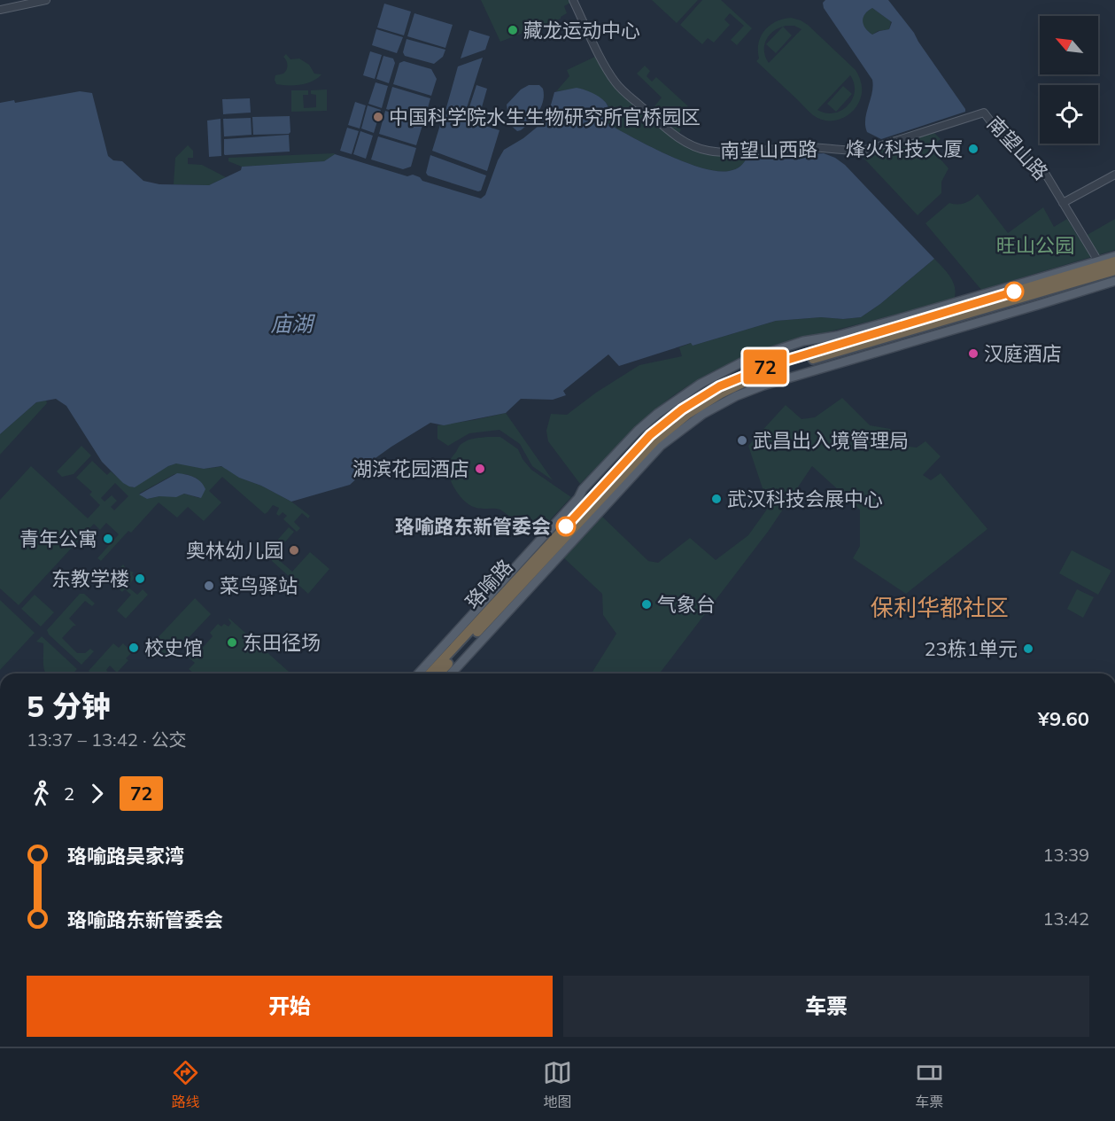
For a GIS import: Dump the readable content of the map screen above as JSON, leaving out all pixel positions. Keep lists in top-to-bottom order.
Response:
{
  "streets": {
    "highway": ["珞喻路"],
    "street": ["南望山路", "南望山西路"]
  },
  "crossings": [
    ["南望山路", "南望山西路"],
    ["南望山路", "珞喻路"]
  ],
  "districts": ["保利华都社区"],
  "water": ["庙湖"],
  "parks": ["旺山公园"],
  "places": [
    "藏龙运动中心",
    "中国科学院水生生物研究所官桥园区",
    "烽火科技大厦",
    "汉庭酒店",
    "武昌出入境管理局",
    "湖滨花园酒店",
    "武汉科技会展中心",
    "珞喻路东新管委会",
    "青年公寓",
    "奥林幼儿园",
    "东教学楼",
    "菜鸟驿站",
    "气象台",
    "东田径场",
    "校史馆",
    "23栋1单元"
  ],
  "lines": ["bus line 72"],
  "north": "top left",
  "page": {
    "on_map": "72",
    "heading": ["5 分钟", "13:37 – 13:42 · 公交", "¥9.60"],
    "legs": ["2", "72"],
    "list": [
      {
        "name": "珞喻路吴家湾",
        "value": "13:39"
      },
      {
        "name": "珞喻路东新管委会",
        "value": "13:42"
      }
    ],
    "buttons": ["开始", "车票"],
    "tabs": ["路线", "地图", "车票"]
  }
}
